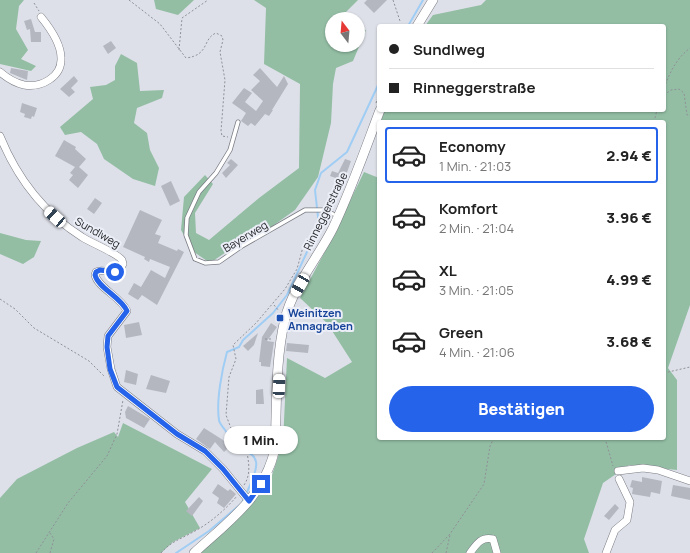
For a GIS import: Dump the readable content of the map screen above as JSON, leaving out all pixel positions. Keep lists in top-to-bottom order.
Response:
{
  "streets": {
    "main road": ["Rinneggerstraße"],
    "street": ["Sundlweg"],
    "lane": ["Bayerweg"]
  },
  "crossings": [
    ["Rinneggerstraße", "Sundlweg"]
  ],
  "places": {
    "transit": ["Weinitzen Annagraben"]
  },
  "north": "top",
  "page": {
    "banner": ["Sundlweg", "Rinneggerstraße"],
    "list": [
      {
        "name": "Economy",
        "note": "1 Min. · 21:03",
        "value": "2.94 €"
      },
      {
        "name": "Komfort",
        "note": "2 Min. · 21:04",
        "value": "3.96 €"
      },
      {
        "name": "XL",
        "note": "3 Min. · 21:05",
        "value": "4.99 €"
      },
      {
        "name": "Green",
        "note": "4 Min. · 21:06",
        "value": "3.68 €"
      }
    ],
    "buttons": "Bestätigen",
    "bubble": "1 Min."
  }
}
